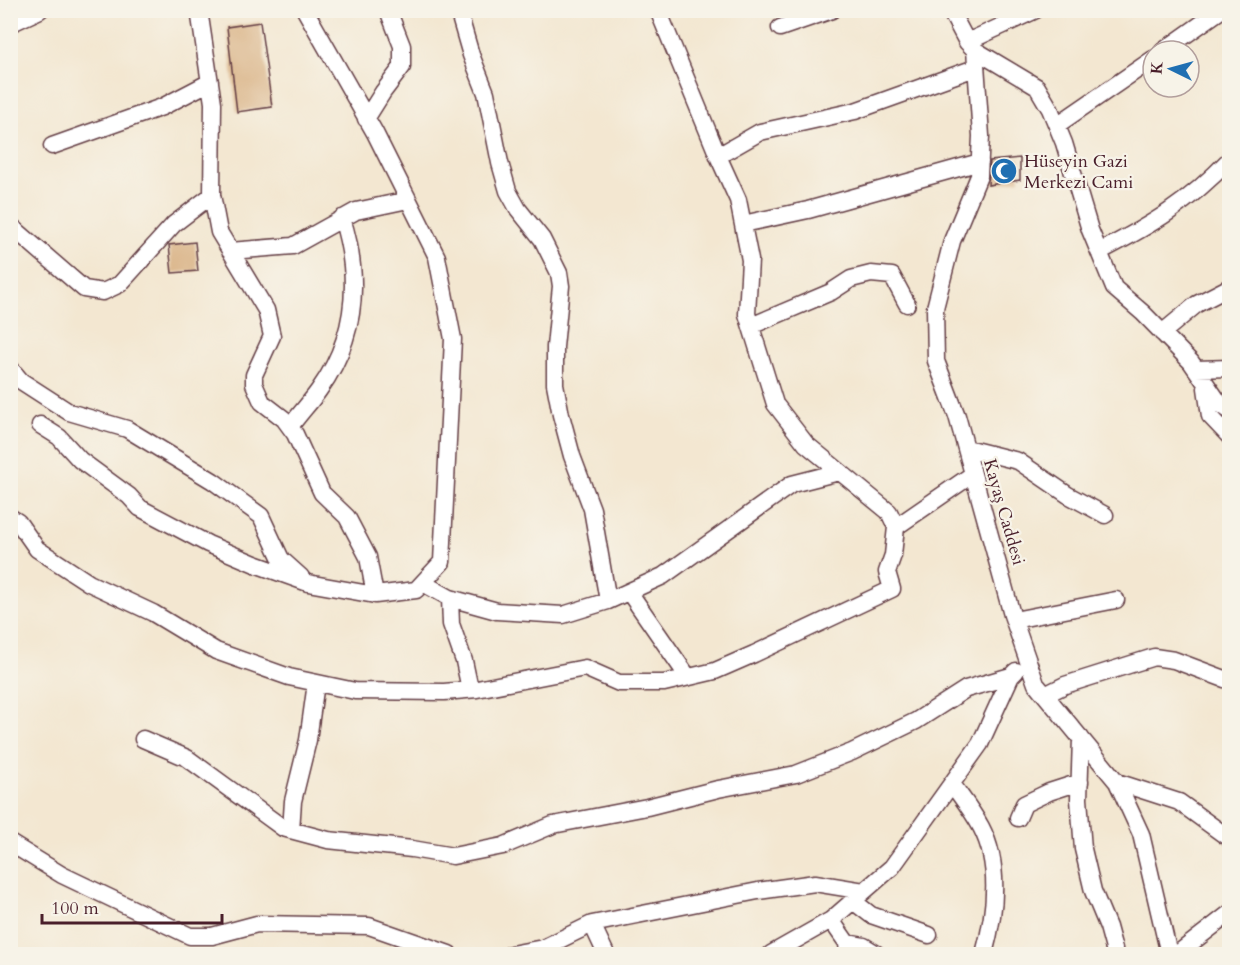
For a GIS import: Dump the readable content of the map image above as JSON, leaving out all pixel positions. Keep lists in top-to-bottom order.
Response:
{
  "streets": {
    "street": ["Kayaş Caddesi"]
  },
  "places": {
    "mosque": ["Hüseyin Gazi Merkezi Cami"]
  },
  "scale_bar": "100 m",
  "north": "left"
}
